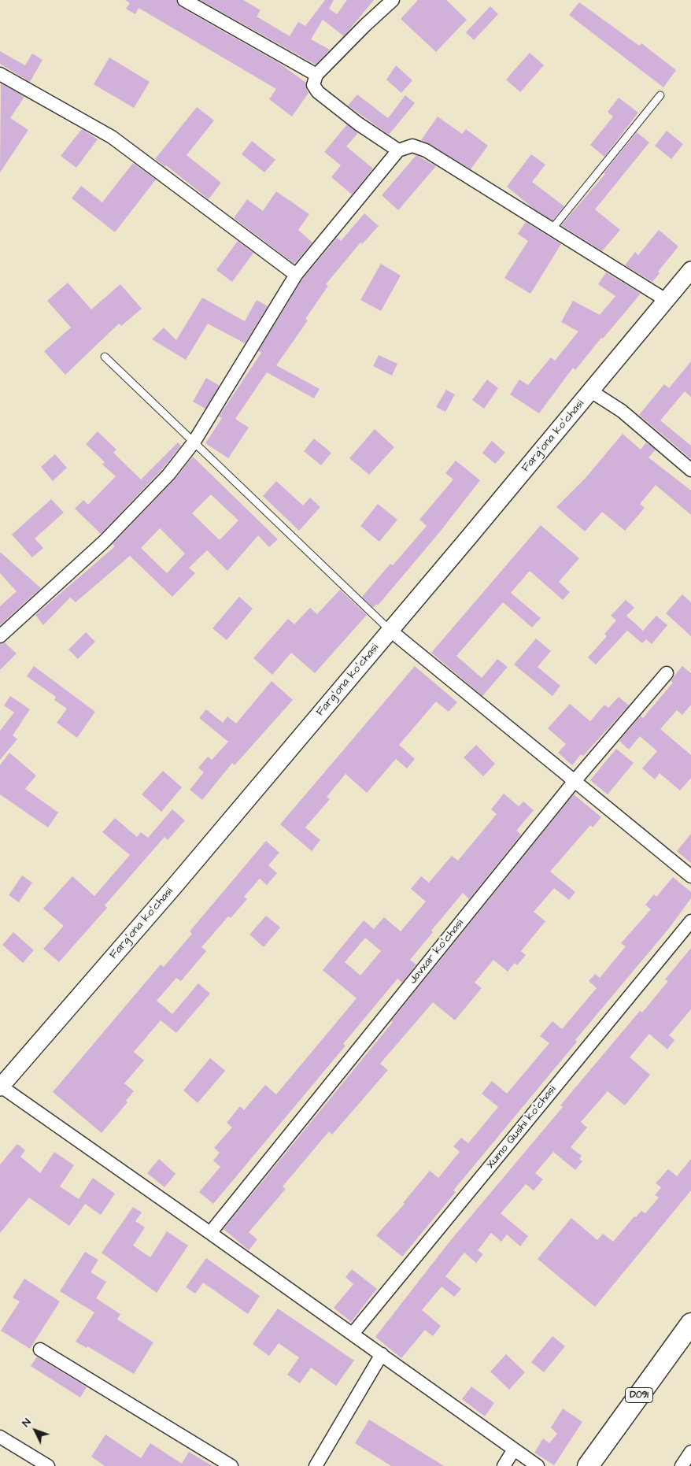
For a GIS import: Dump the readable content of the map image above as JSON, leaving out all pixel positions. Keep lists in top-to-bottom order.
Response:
{
  "streets": {
    "main road": ["D091"],
    "street": ["Fargʻona koʻchasi", "Javxar koʻchasi", "Xumo Qushi koʻchasi"]
  },
  "north": "top left"
}
